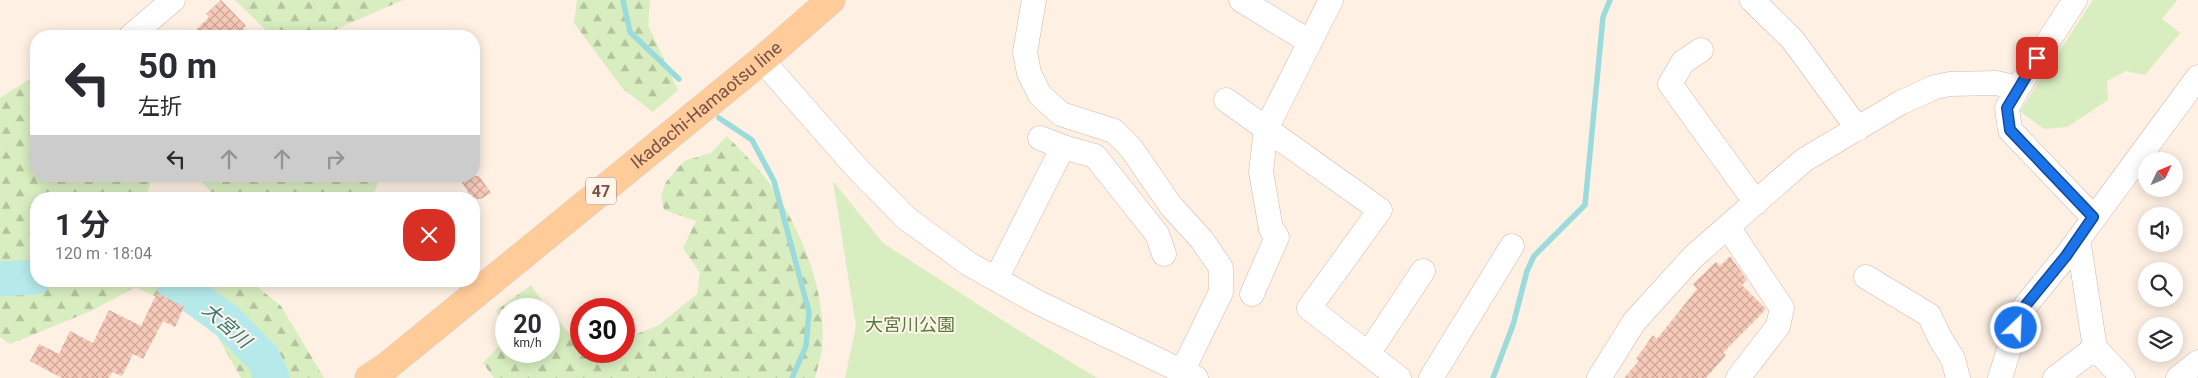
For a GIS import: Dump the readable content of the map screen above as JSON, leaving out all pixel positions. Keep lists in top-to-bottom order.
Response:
{
  "streets": {
    "main road": ["Ikadachi-Hamaotsu line", "47"]
  },
  "water": ["大宮川"],
  "parks": ["大宮川公園"],
  "north": "top right",
  "page": {
    "turn": ["50 m", "左折"],
    "heading": ["1 分", "120 m · 18:04"],
    "speed": "20 km/h",
    "limit": "30"
  }
}
